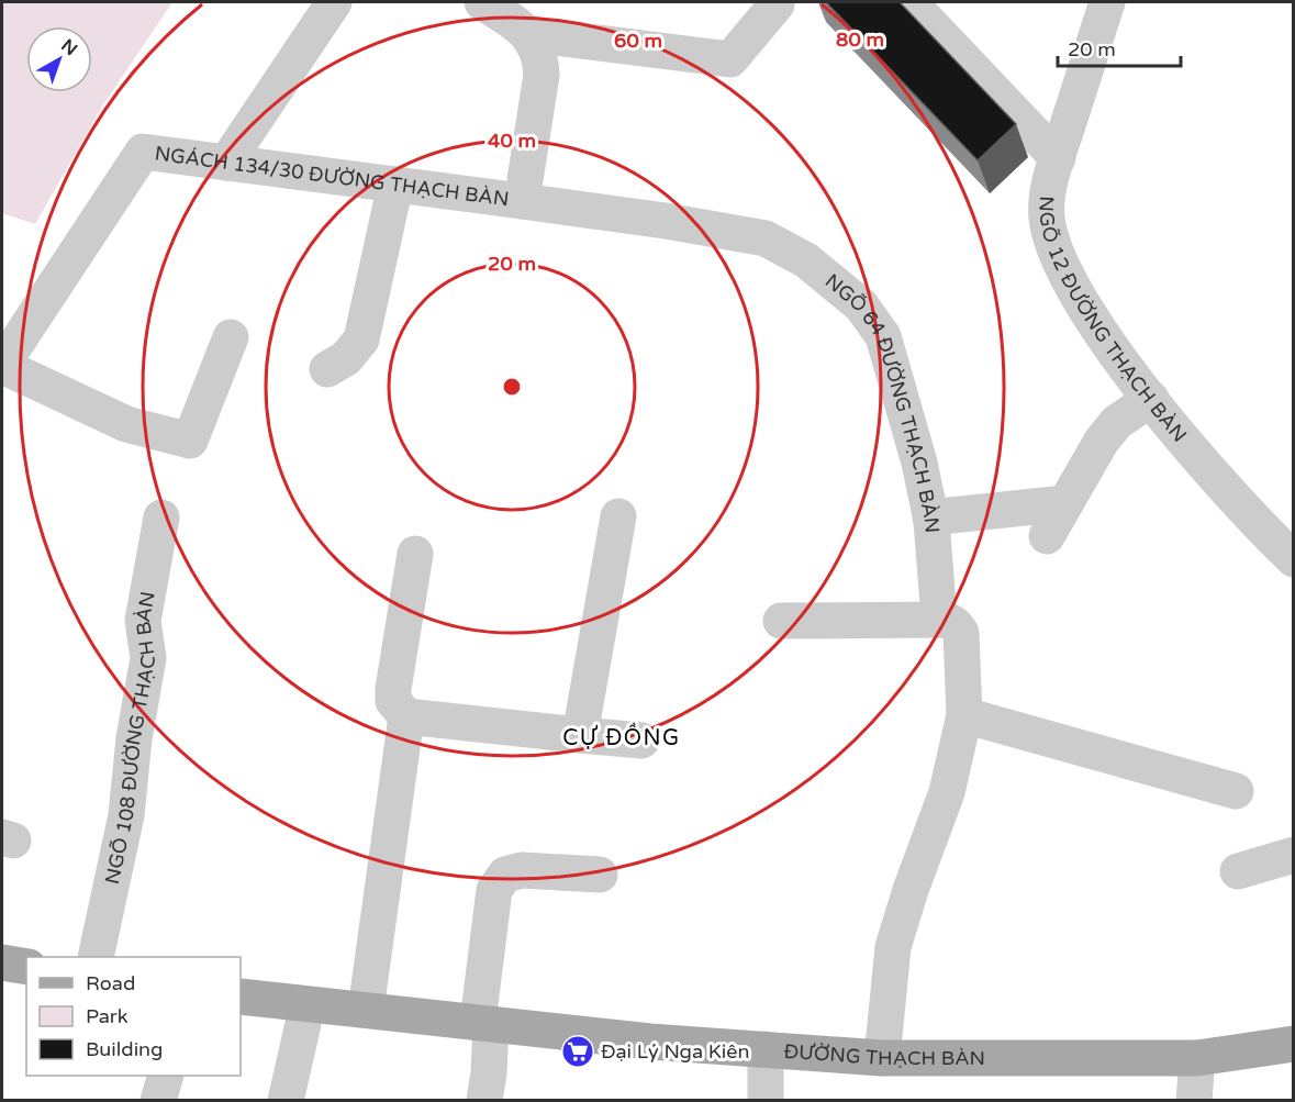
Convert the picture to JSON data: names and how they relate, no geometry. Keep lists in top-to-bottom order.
{
  "streets": {
    "main road": ["ĐƯỜNG THẠCH BÀN"],
    "street": [
      "NGÁCH 134/30 ĐƯỜNG THẠCH BÀN",
      "NGÕ 12 ĐƯỜNG THẠCH BÀN",
      "NGÕ 64 ĐƯỜNG THẠCH BÀN",
      "NGÕ 108 ĐƯỜNG THẠCH BÀN"
    ]
  },
  "crossings": [
    ["NGÁCH 134/30 ĐƯỜNG THẠCH BÀN", "NGÕ 64 ĐƯỜNG THẠCH BÀN"]
  ],
  "districts": ["CỰ ĐỒNG"],
  "places": {
    "supermarket": ["Đại Lý Nga Kiên"]
  },
  "legend": ["Road", "Park", "Building"],
  "scale_bar": "20 m",
  "north": "top right",
  "rings": [
    "80 m",
    "60 m",
    "40 m",
    "20 m"
  ]
}
